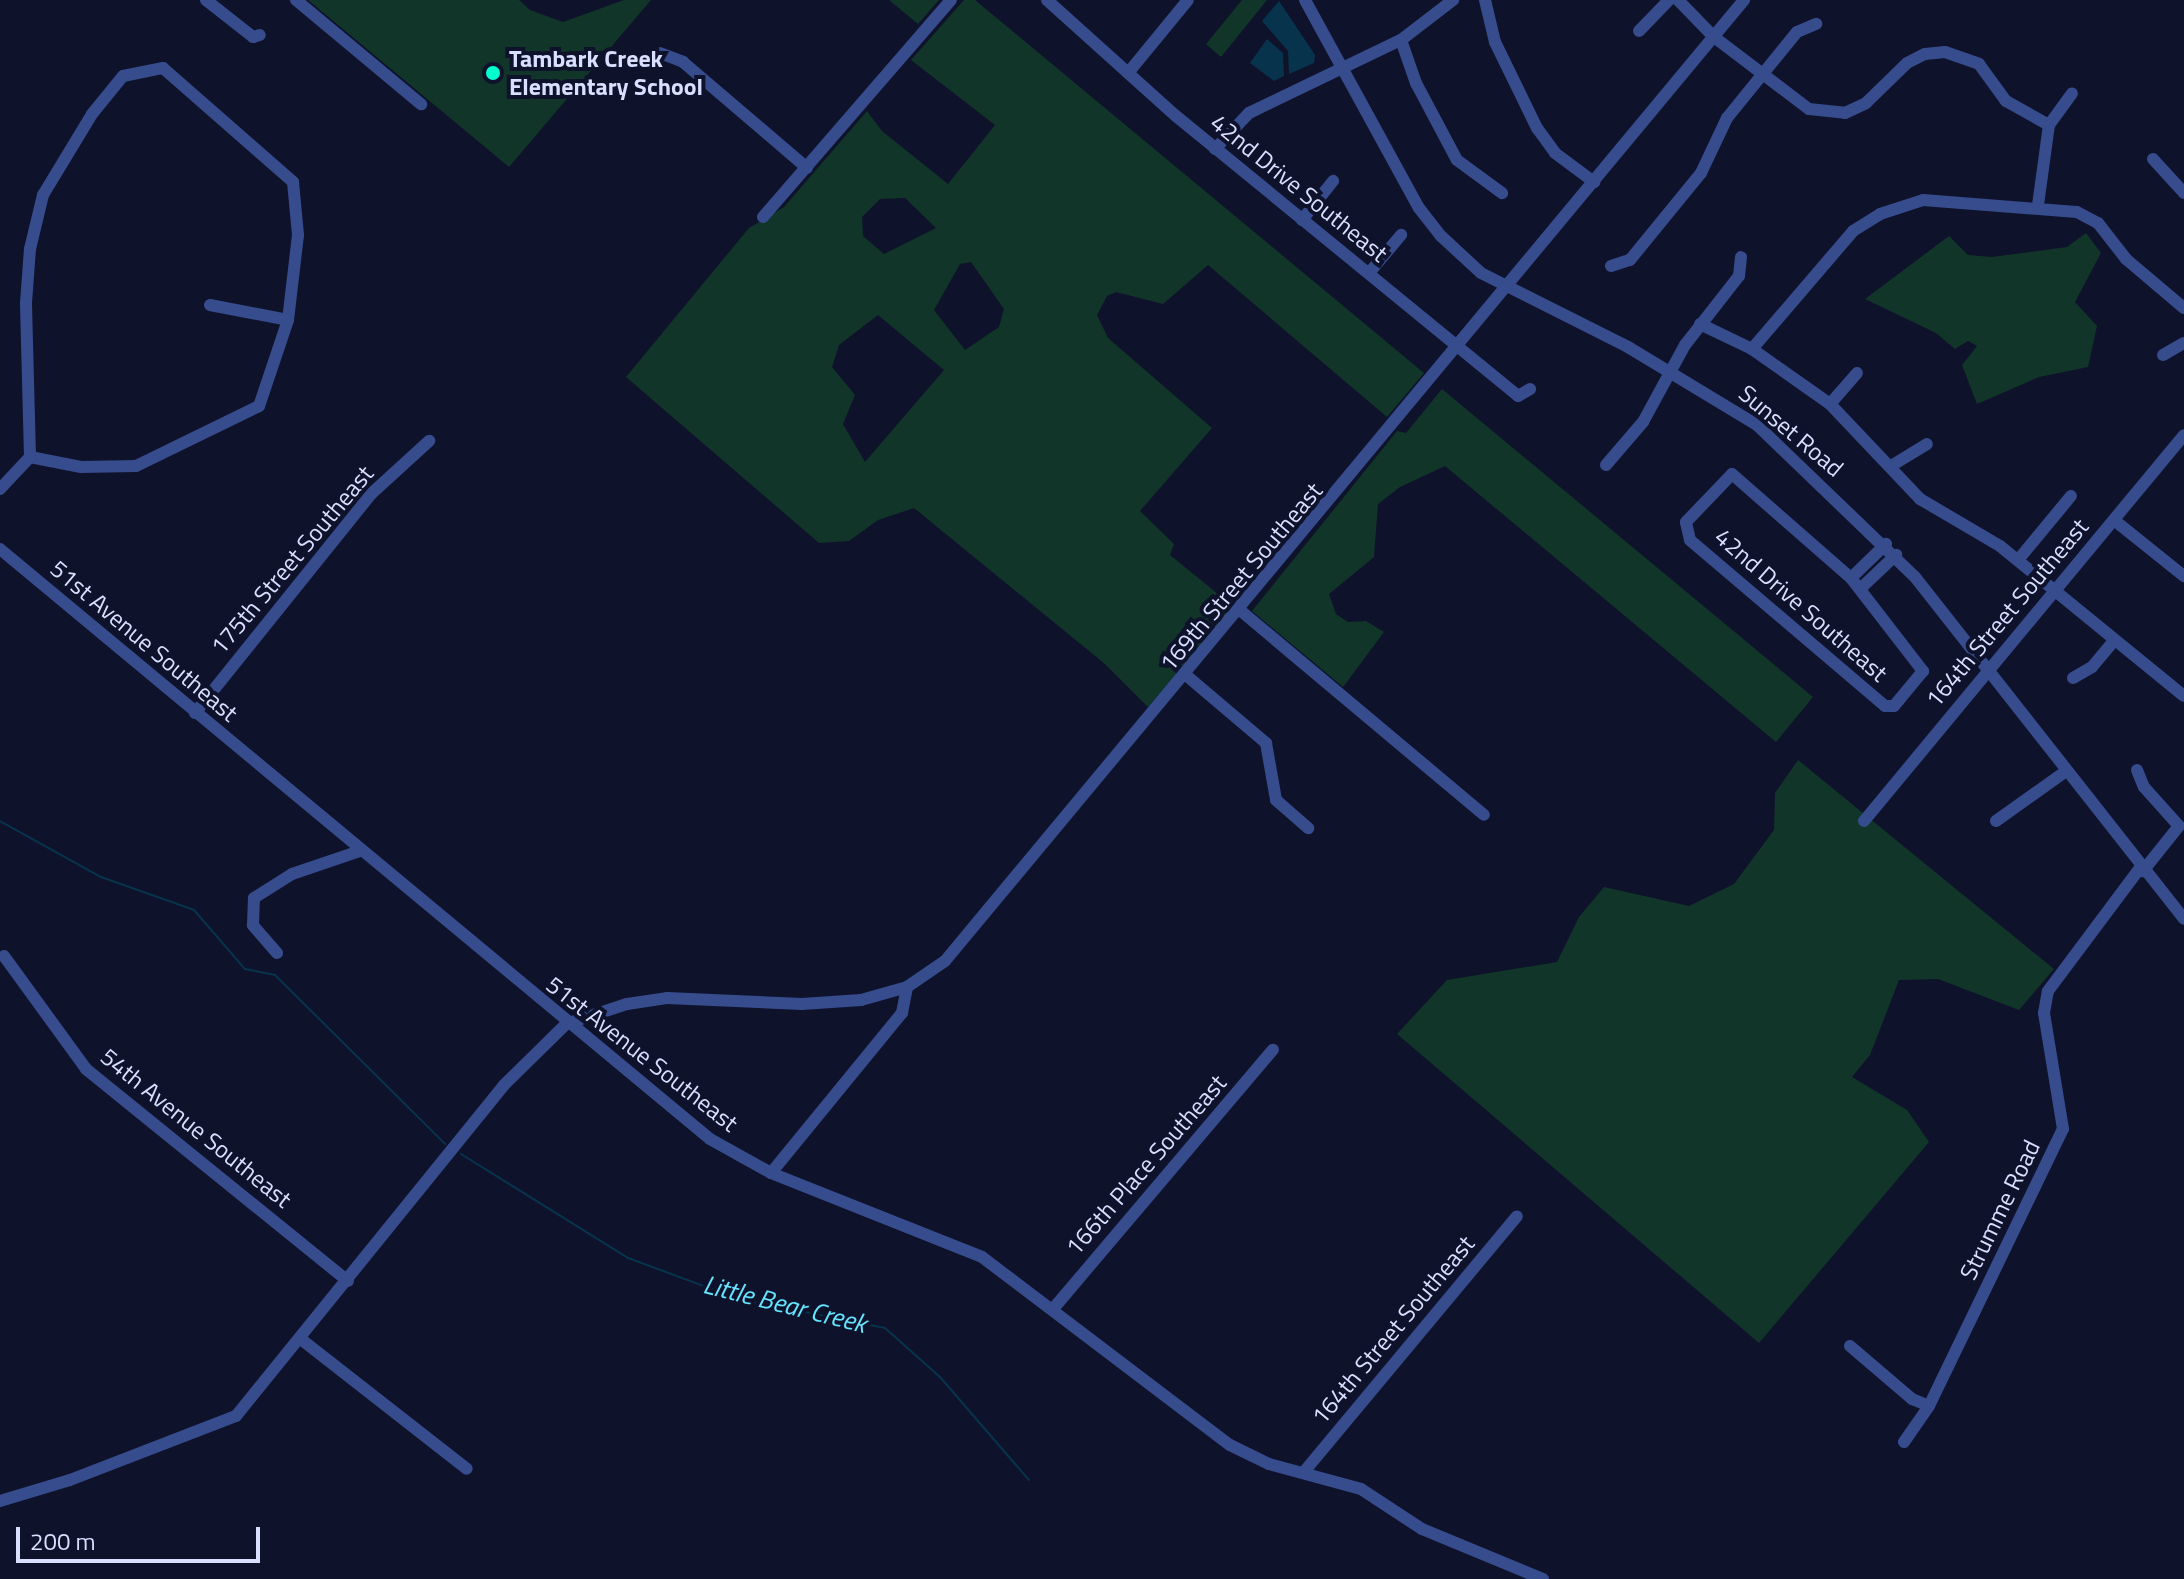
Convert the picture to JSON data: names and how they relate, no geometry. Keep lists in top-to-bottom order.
{
  "streets": {
    "street": [
      "42nd Drive Southeast",
      "Sunset Road",
      "175th Street Southeast",
      "169th Street Southeast",
      "164th Street Southeast",
      "51st Avenue Southeast",
      "54th Avenue Southeast",
      "166th Place Southeast",
      "Strumme Road"
    ]
  },
  "crossings": [
    ["42nd Drive Southeast", "169th Street Southeast"],
    ["Sunset Road", "169th Street Southeast"],
    ["Sunset Road", "164th Street Southeast"],
    ["Sunset Road", "Strumme Road"],
    ["175th Street Southeast", "51st Avenue Southeast"],
    ["164th Street Southeast", "51st Avenue Southeast"],
    ["51st Avenue Southeast", "166th Place Southeast"]
  ],
  "water": ["Little Bear Creek"],
  "places": ["Tambark Creek Elementary School"],
  "scale_bar": "200 m"
}
